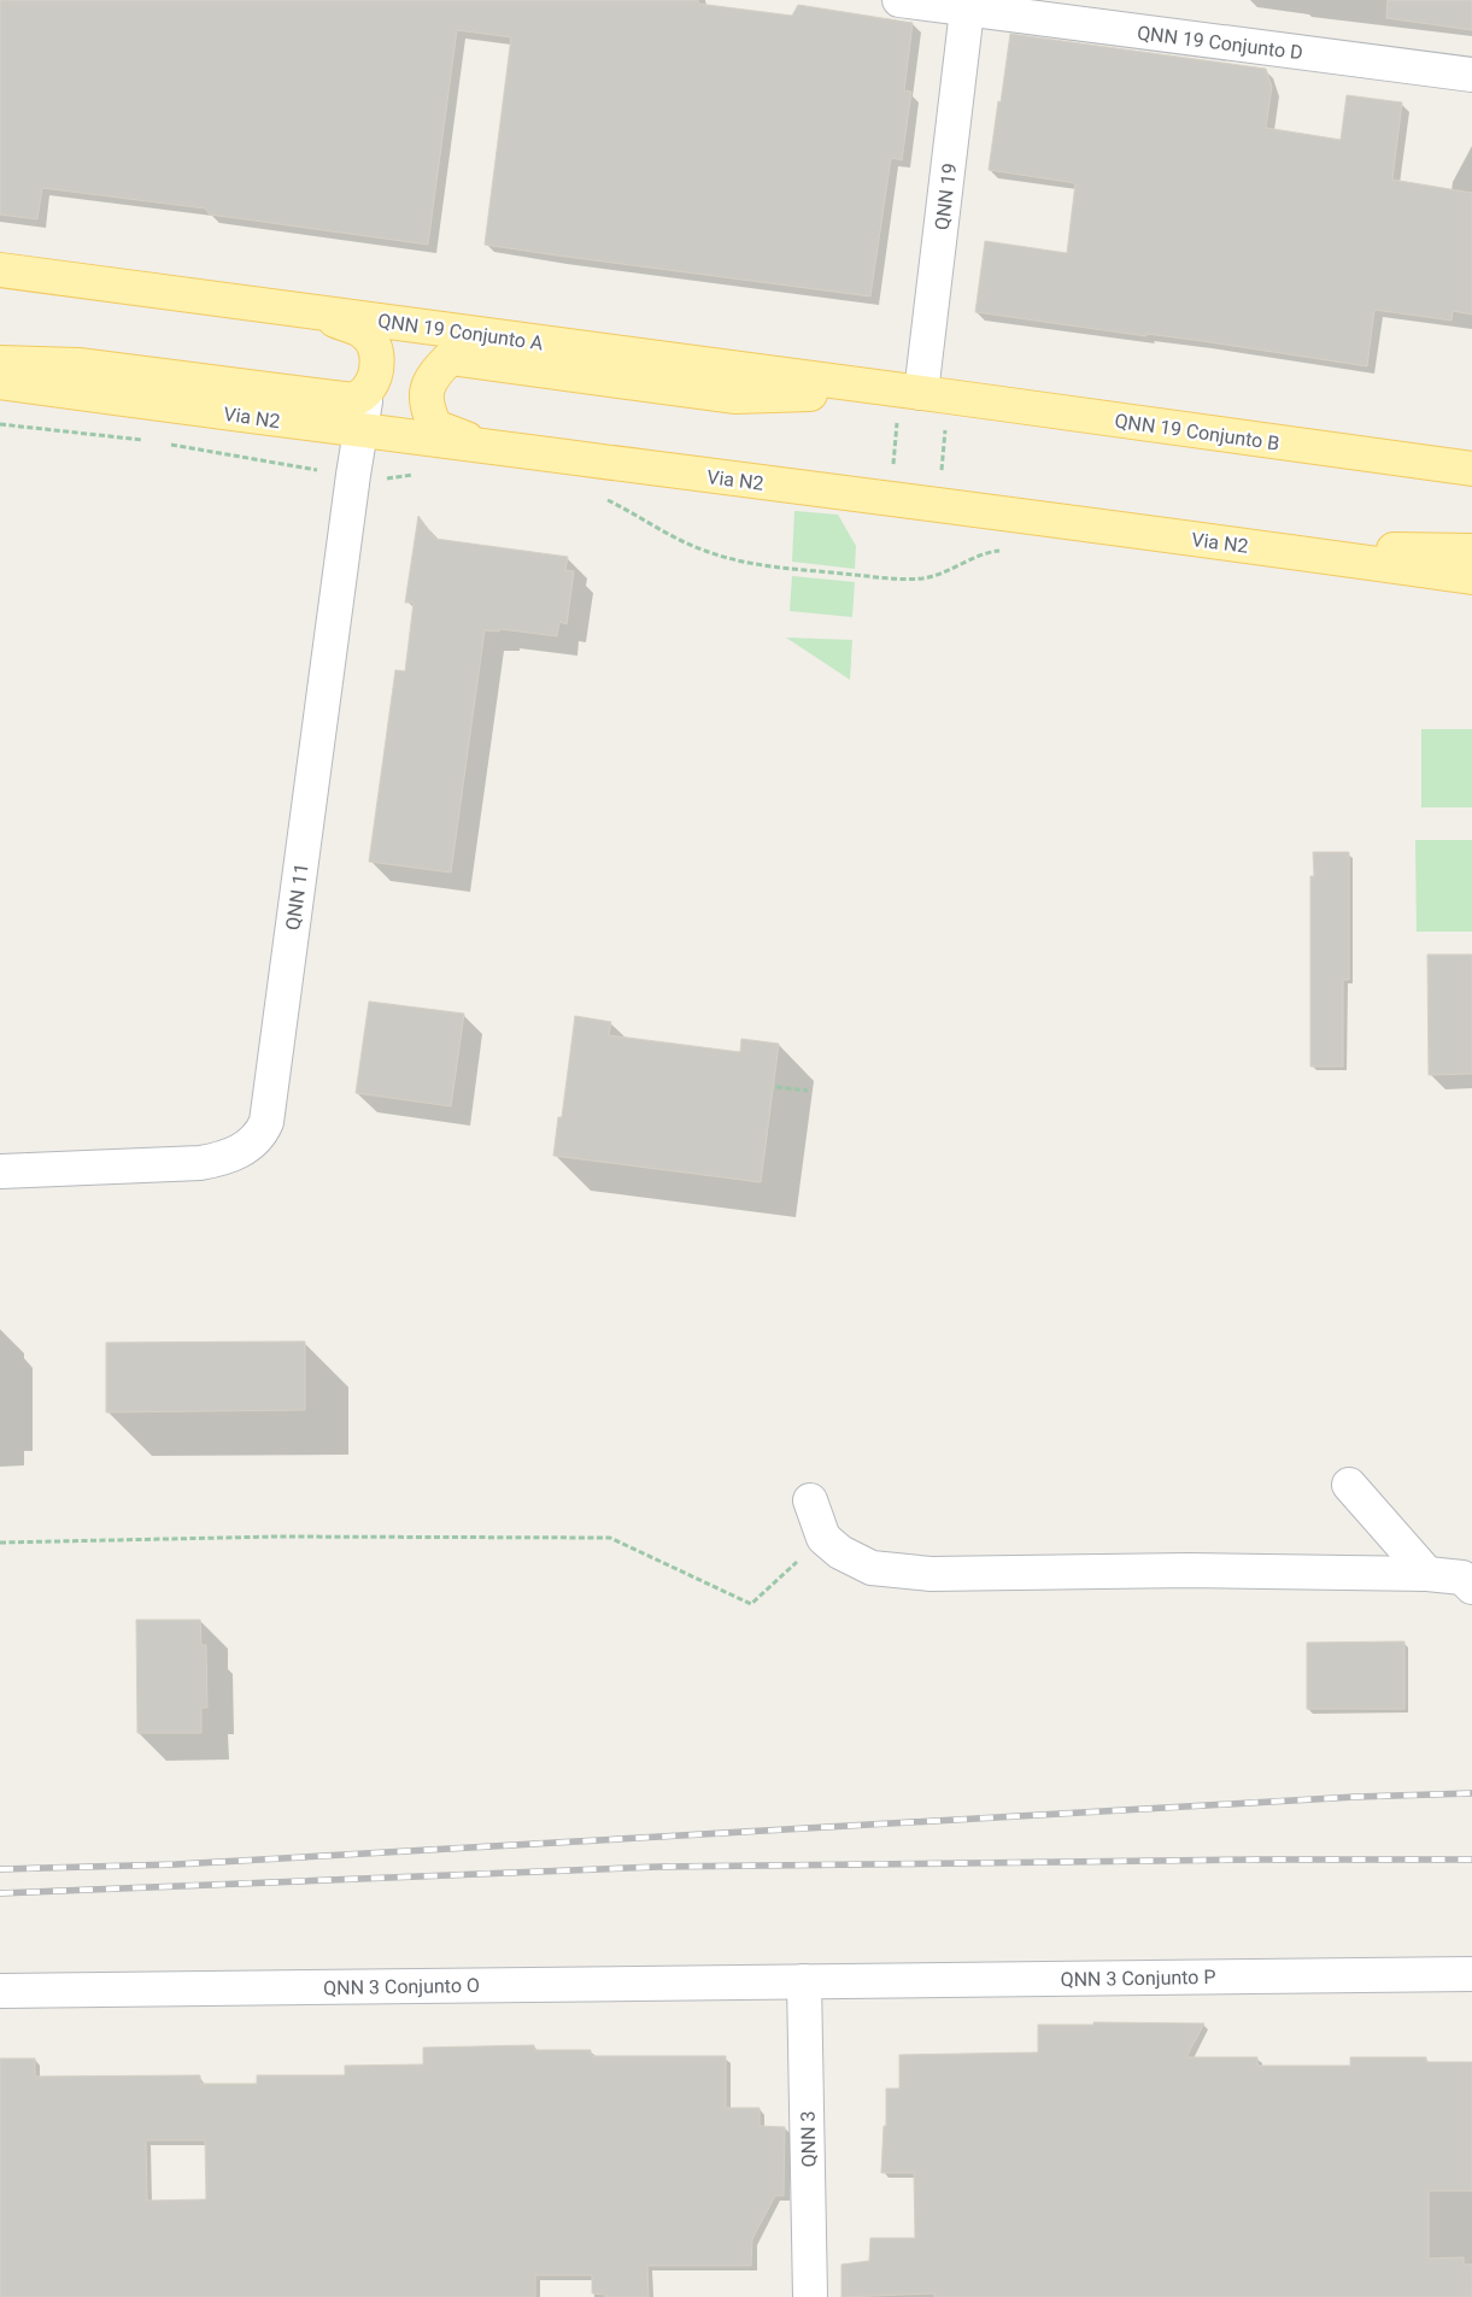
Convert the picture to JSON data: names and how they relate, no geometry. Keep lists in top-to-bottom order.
{
  "streets": {
    "main road": ["QNN 19 Conjunto A", "Via N2", "QNN 19 Conjunto B"],
    "street": [
      "QNN 19 Conjunto D",
      "QNN 19",
      "QNN 11",
      "QNN 3 Conjunto P",
      "QNN 3 Conjunto O",
      "QNN 3"
    ]
  },
  "crossings": [
    ["QNN 19 Conjunto D", "QNN 19"],
    ["QNN 19", "QNN 19 Conjunto A"],
    ["QNN 19", "QNN 19 Conjunto B"],
    ["QNN 19 Conjunto A", "QNN 19 Conjunto B"],
    ["Via N2", "QNN 11"],
    ["QNN 3 Conjunto P", "QNN 3 Conjunto O"],
    ["QNN 3 Conjunto P", "QNN 3"],
    ["QNN 3 Conjunto O", "QNN 3"]
  ]
}
